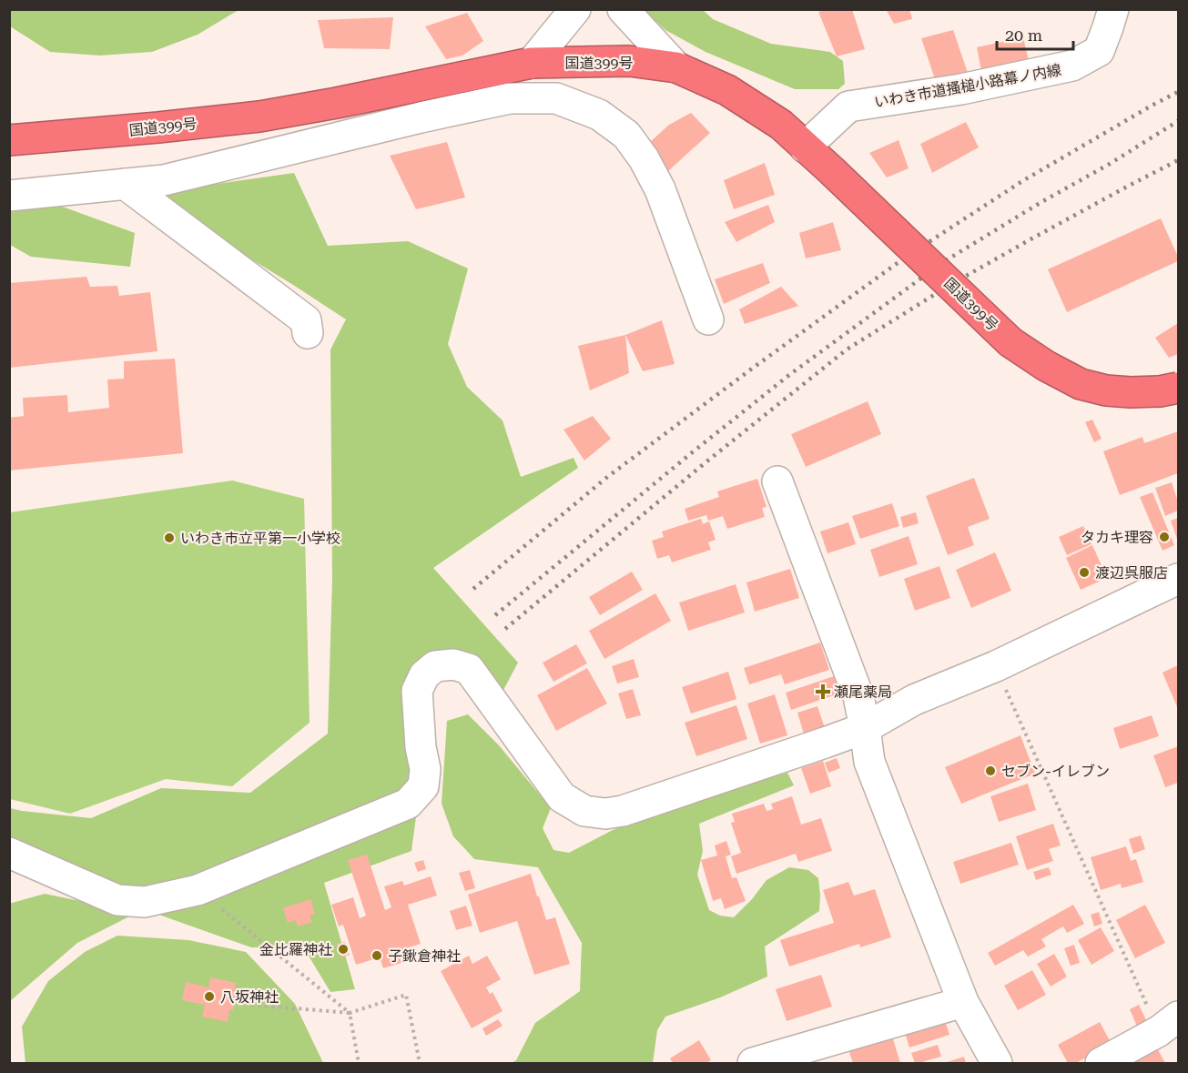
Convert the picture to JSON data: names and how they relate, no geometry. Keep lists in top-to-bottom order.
{
  "streets": {
    "highway": ["国道399号"],
    "street": ["いわき市道搔槌小路幕ノ内線"]
  },
  "crossings": [
    ["国道399号", "いわき市道搔槌小路幕ノ内線"]
  ],
  "places": {
    "other": [
      "タカキ理容",
      "いわき市立平第一小学校",
      "渡辺呉服店",
      "セブン-イレブン",
      "金比羅神社",
      "子鍬倉神社",
      "八坂神社"
    ],
    "health": ["瀬尾薬局"]
  },
  "scale_bar": "20 m"
}
